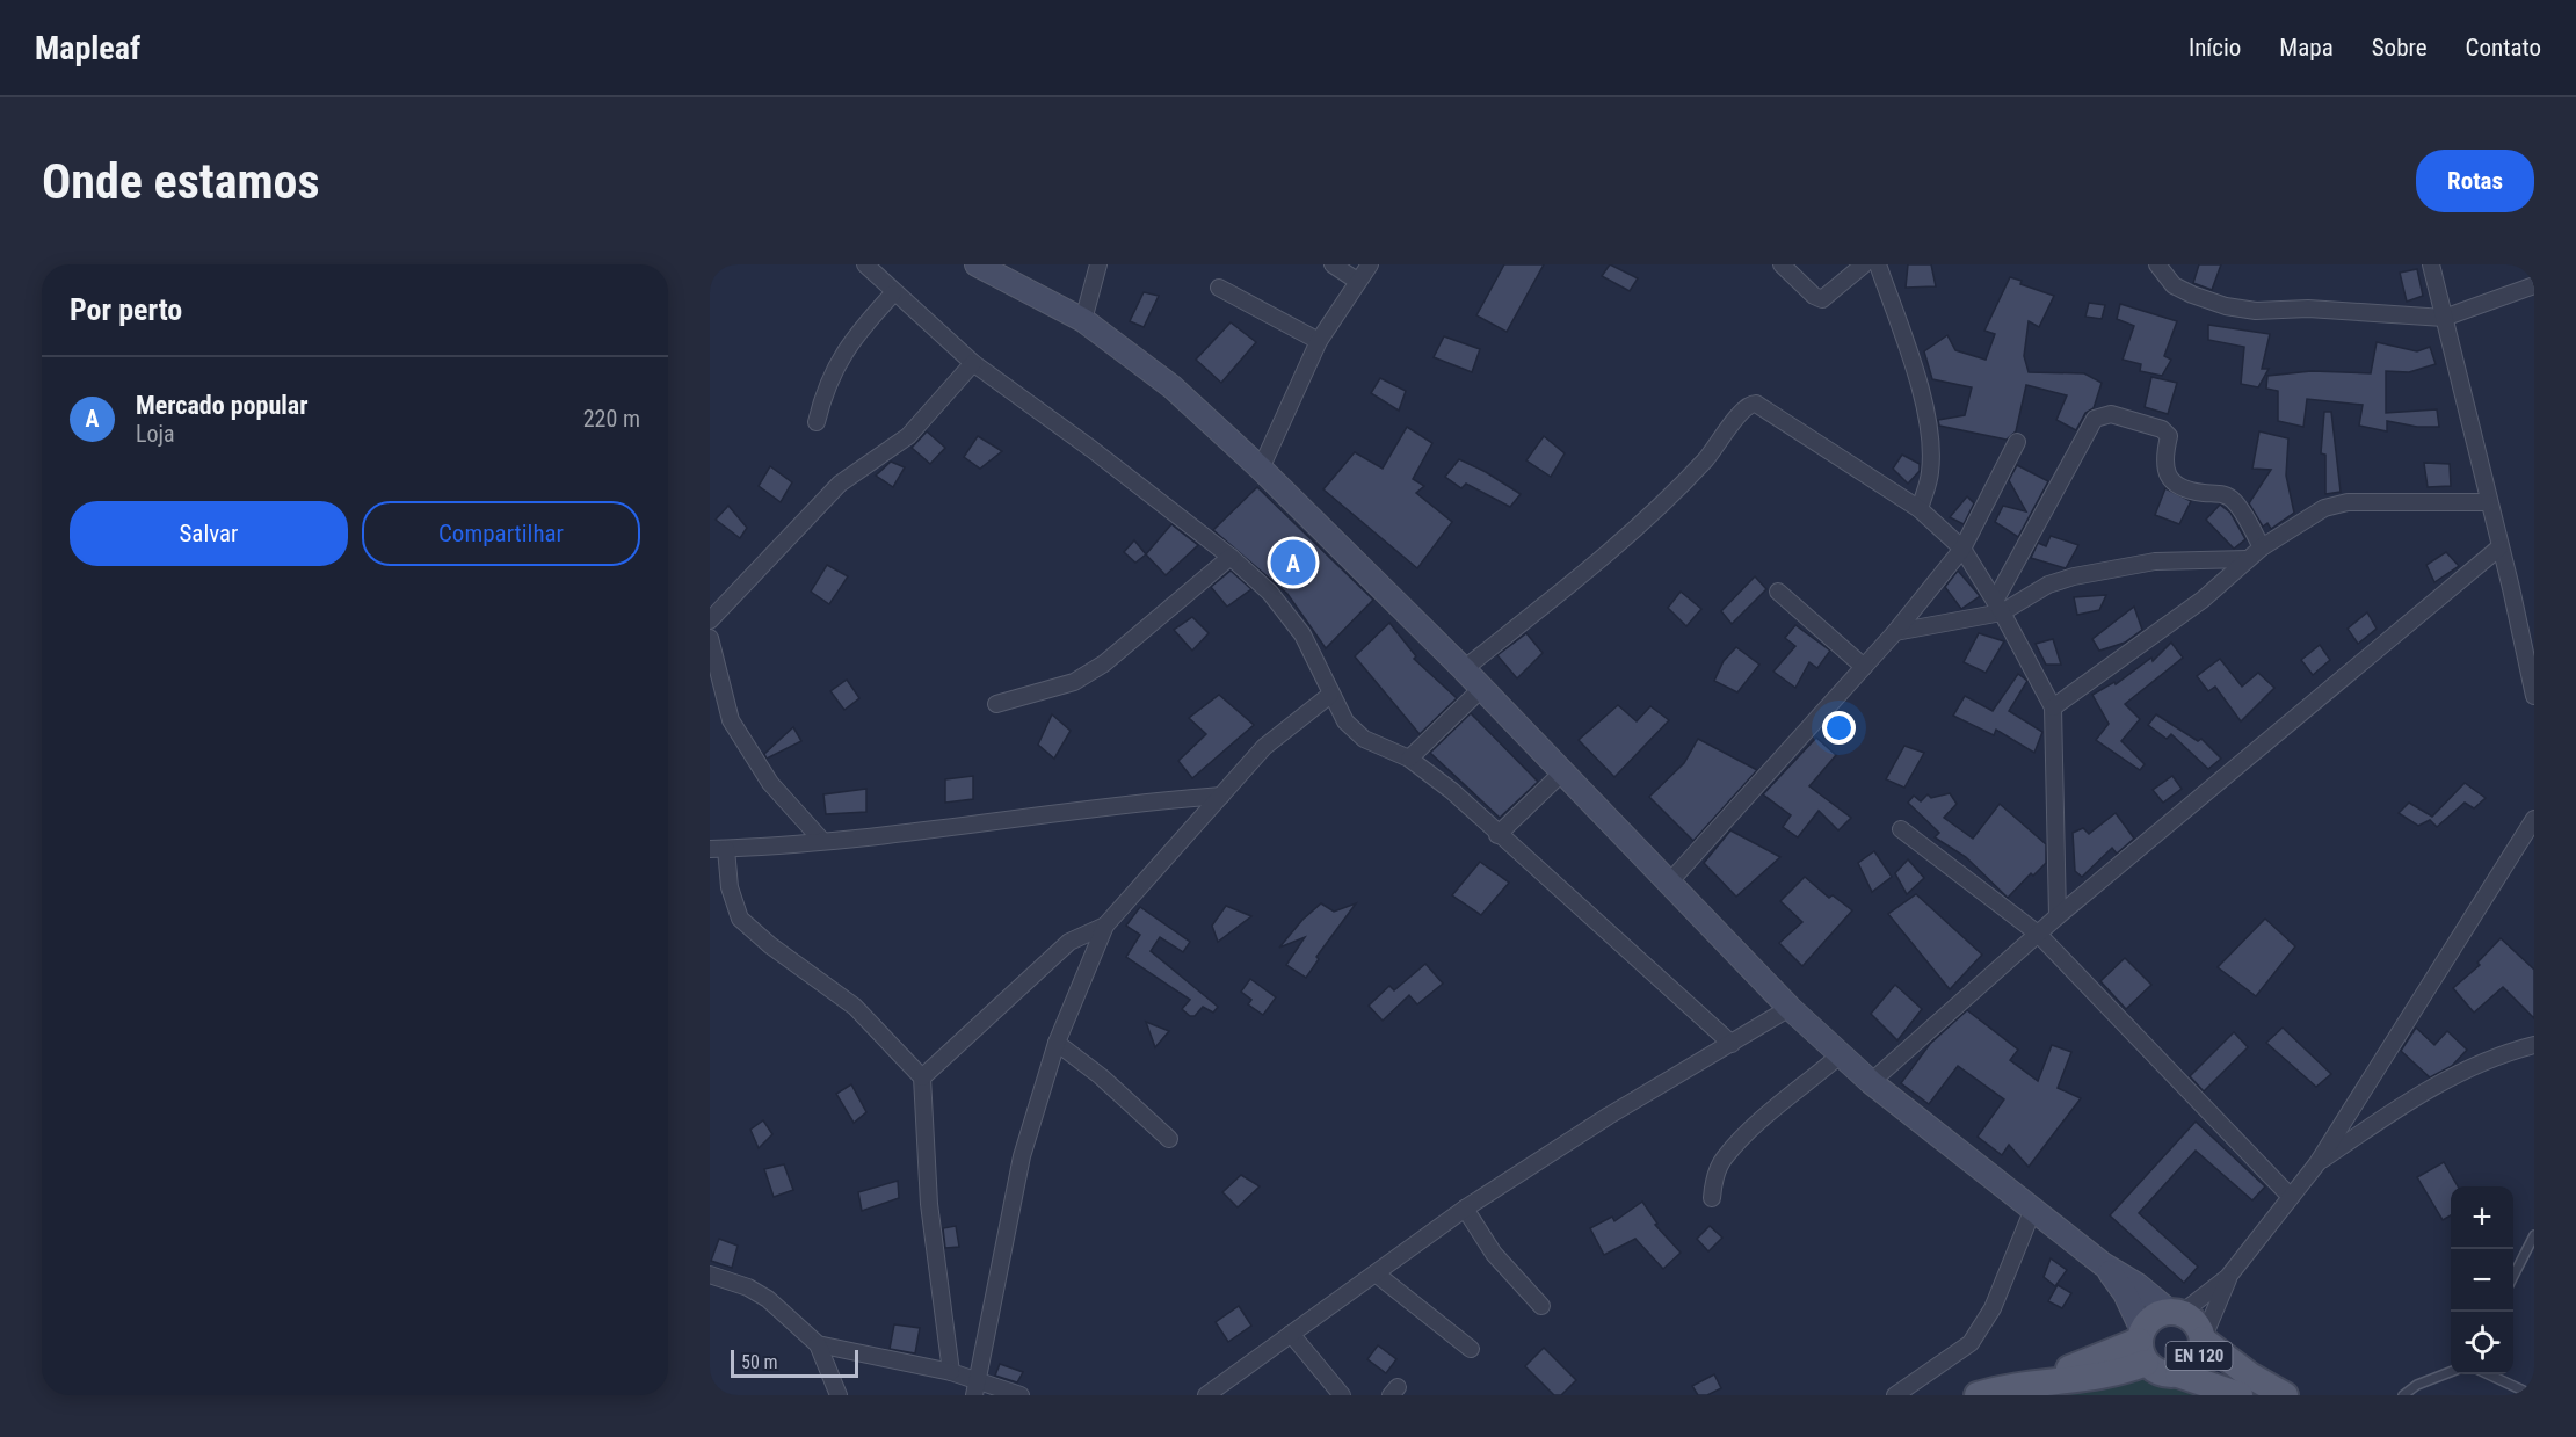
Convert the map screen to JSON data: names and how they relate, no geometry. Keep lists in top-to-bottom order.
{
  "streets": {
    "main road": ["EN 120"]
  },
  "scale_bar": "50 m",
  "page": {
    "header": "Mapleaf",
    "nav": [
      "Início",
      "Mapa",
      "Sobre",
      "Contato"
    ],
    "buttons": [
      "Rotas",
      ["Salvar", "Compartilhar"]
    ],
    "title": "Onde estamos",
    "heading": "Por perto",
    "list": [
      {
        "mark": "A",
        "name": "Mercado popular",
        "note": "Loja",
        "value": "220 m"
      }
    ],
    "pins": "A",
    "map_buttons": ["+", "−"],
    "scale": "50 m"
  }
}
